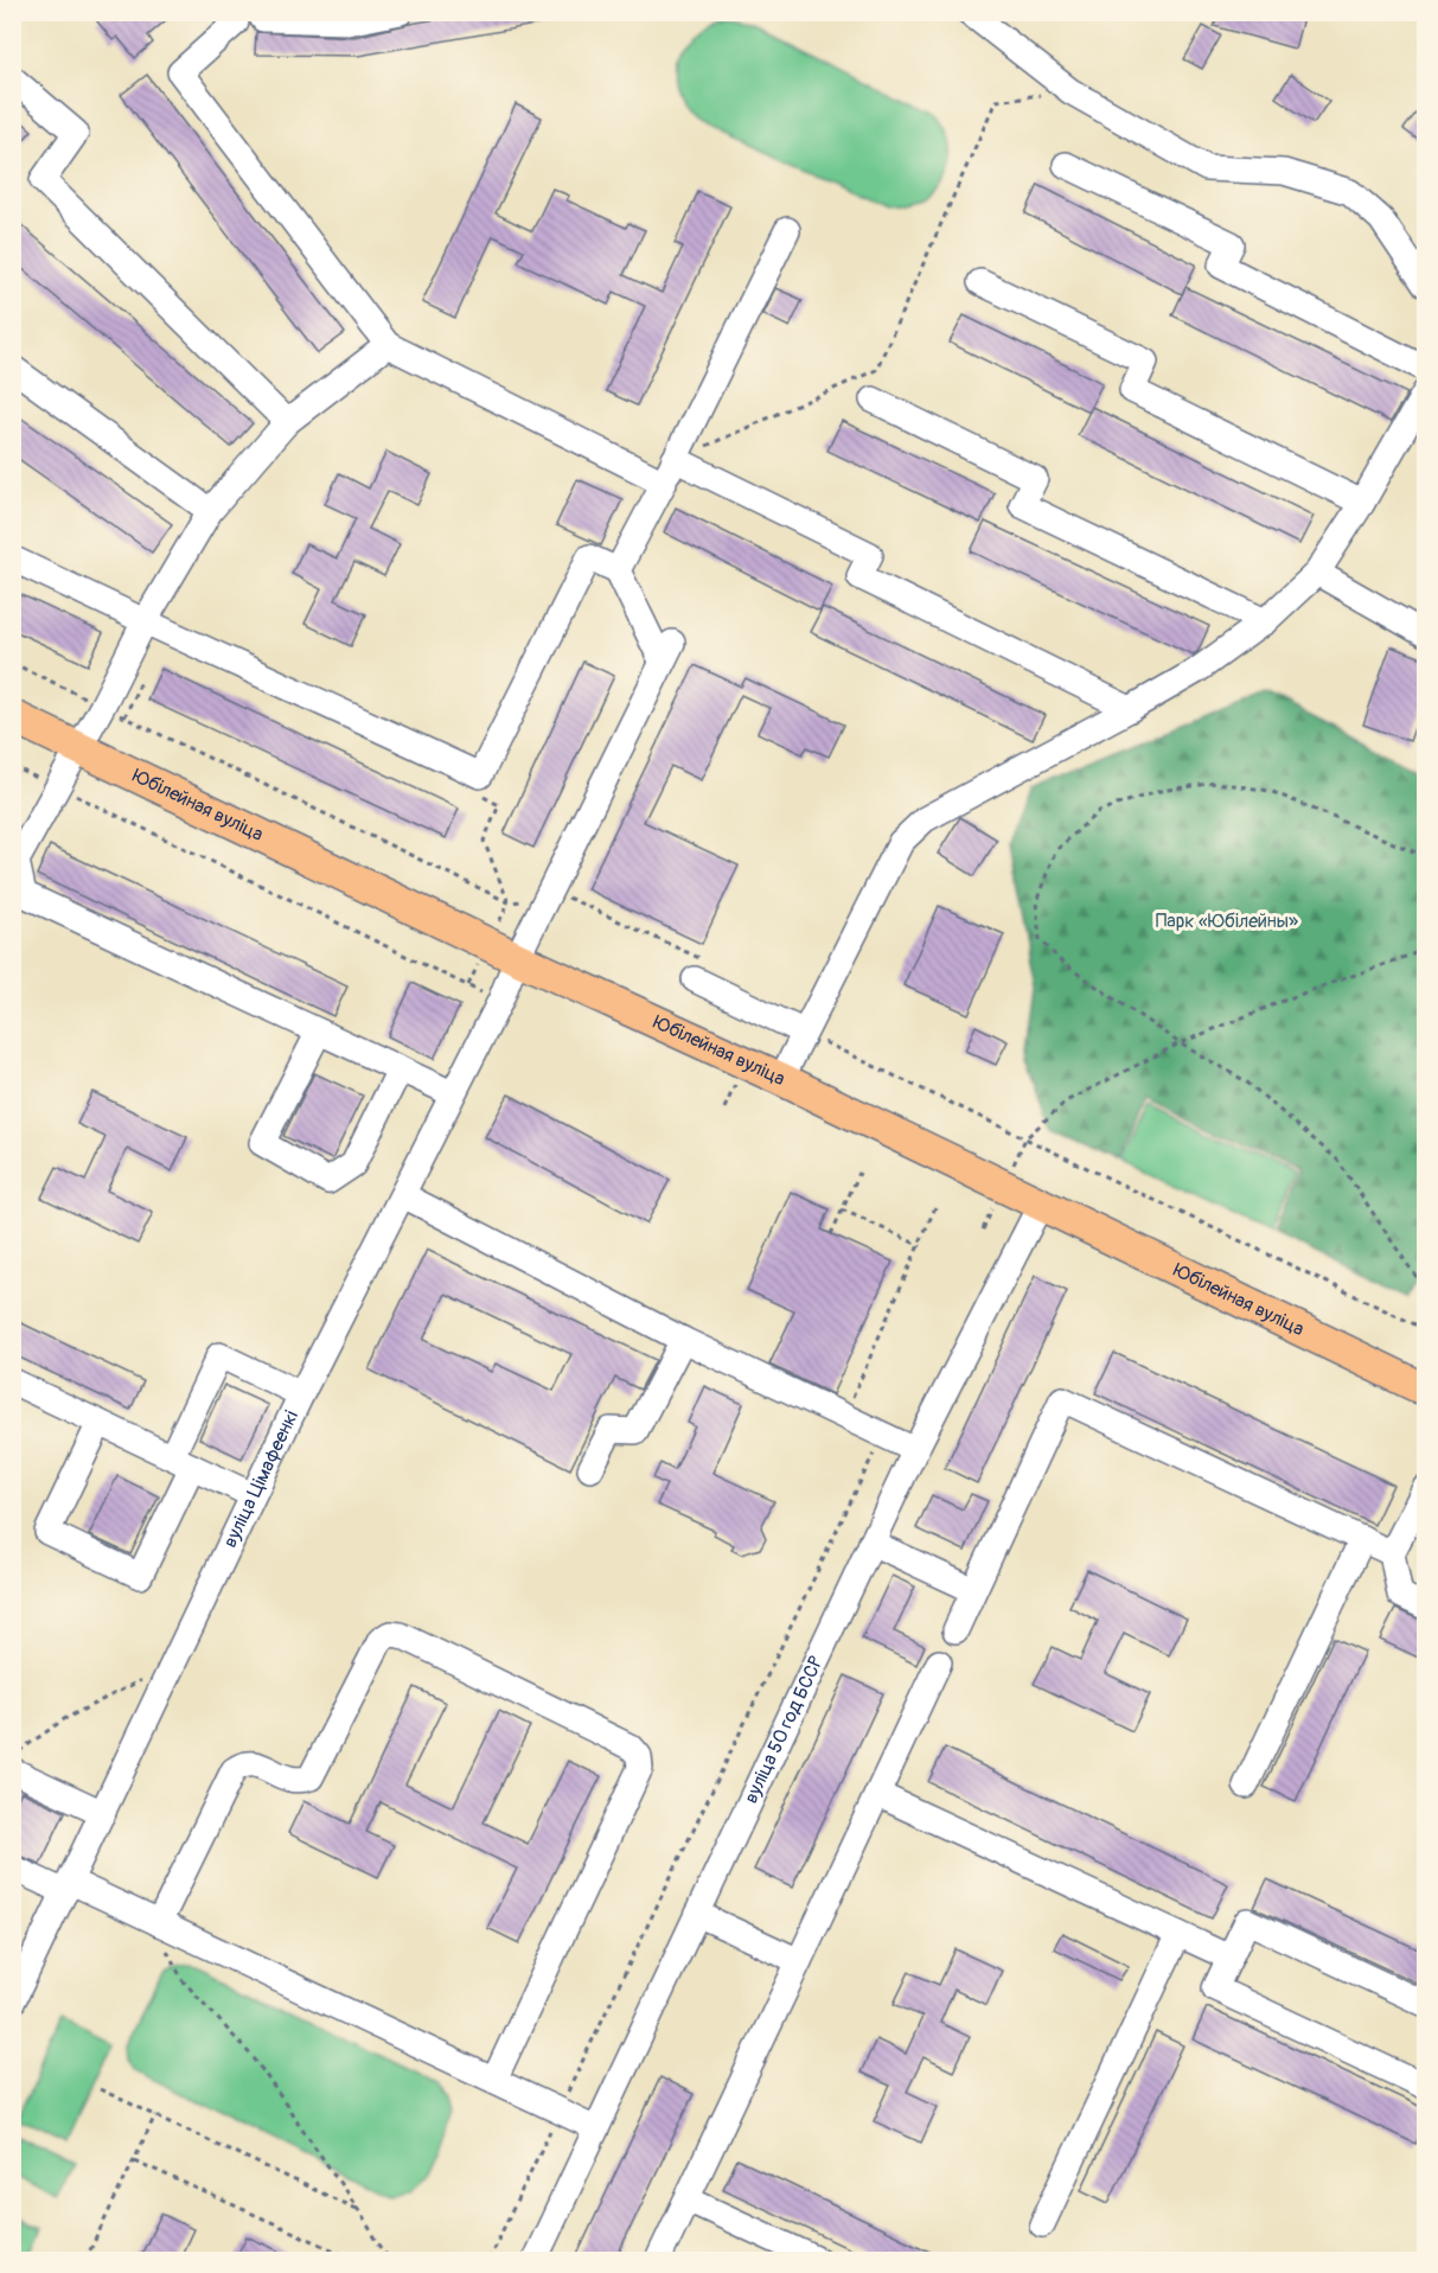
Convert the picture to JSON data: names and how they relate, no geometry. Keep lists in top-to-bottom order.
{
  "streets": {
    "main road": ["Юбілейная вуліца"],
    "street": ["вуліца Цімафеенкі", "вуліца 50 год БССР"]
  },
  "crossings": [
    ["Юбілейная вуліца", "вуліца Цімафеенкі"],
    ["Юбілейная вуліца", "вуліца 50 год БССР"]
  ],
  "parks": ["Парк «Юбілейны»"]
}
